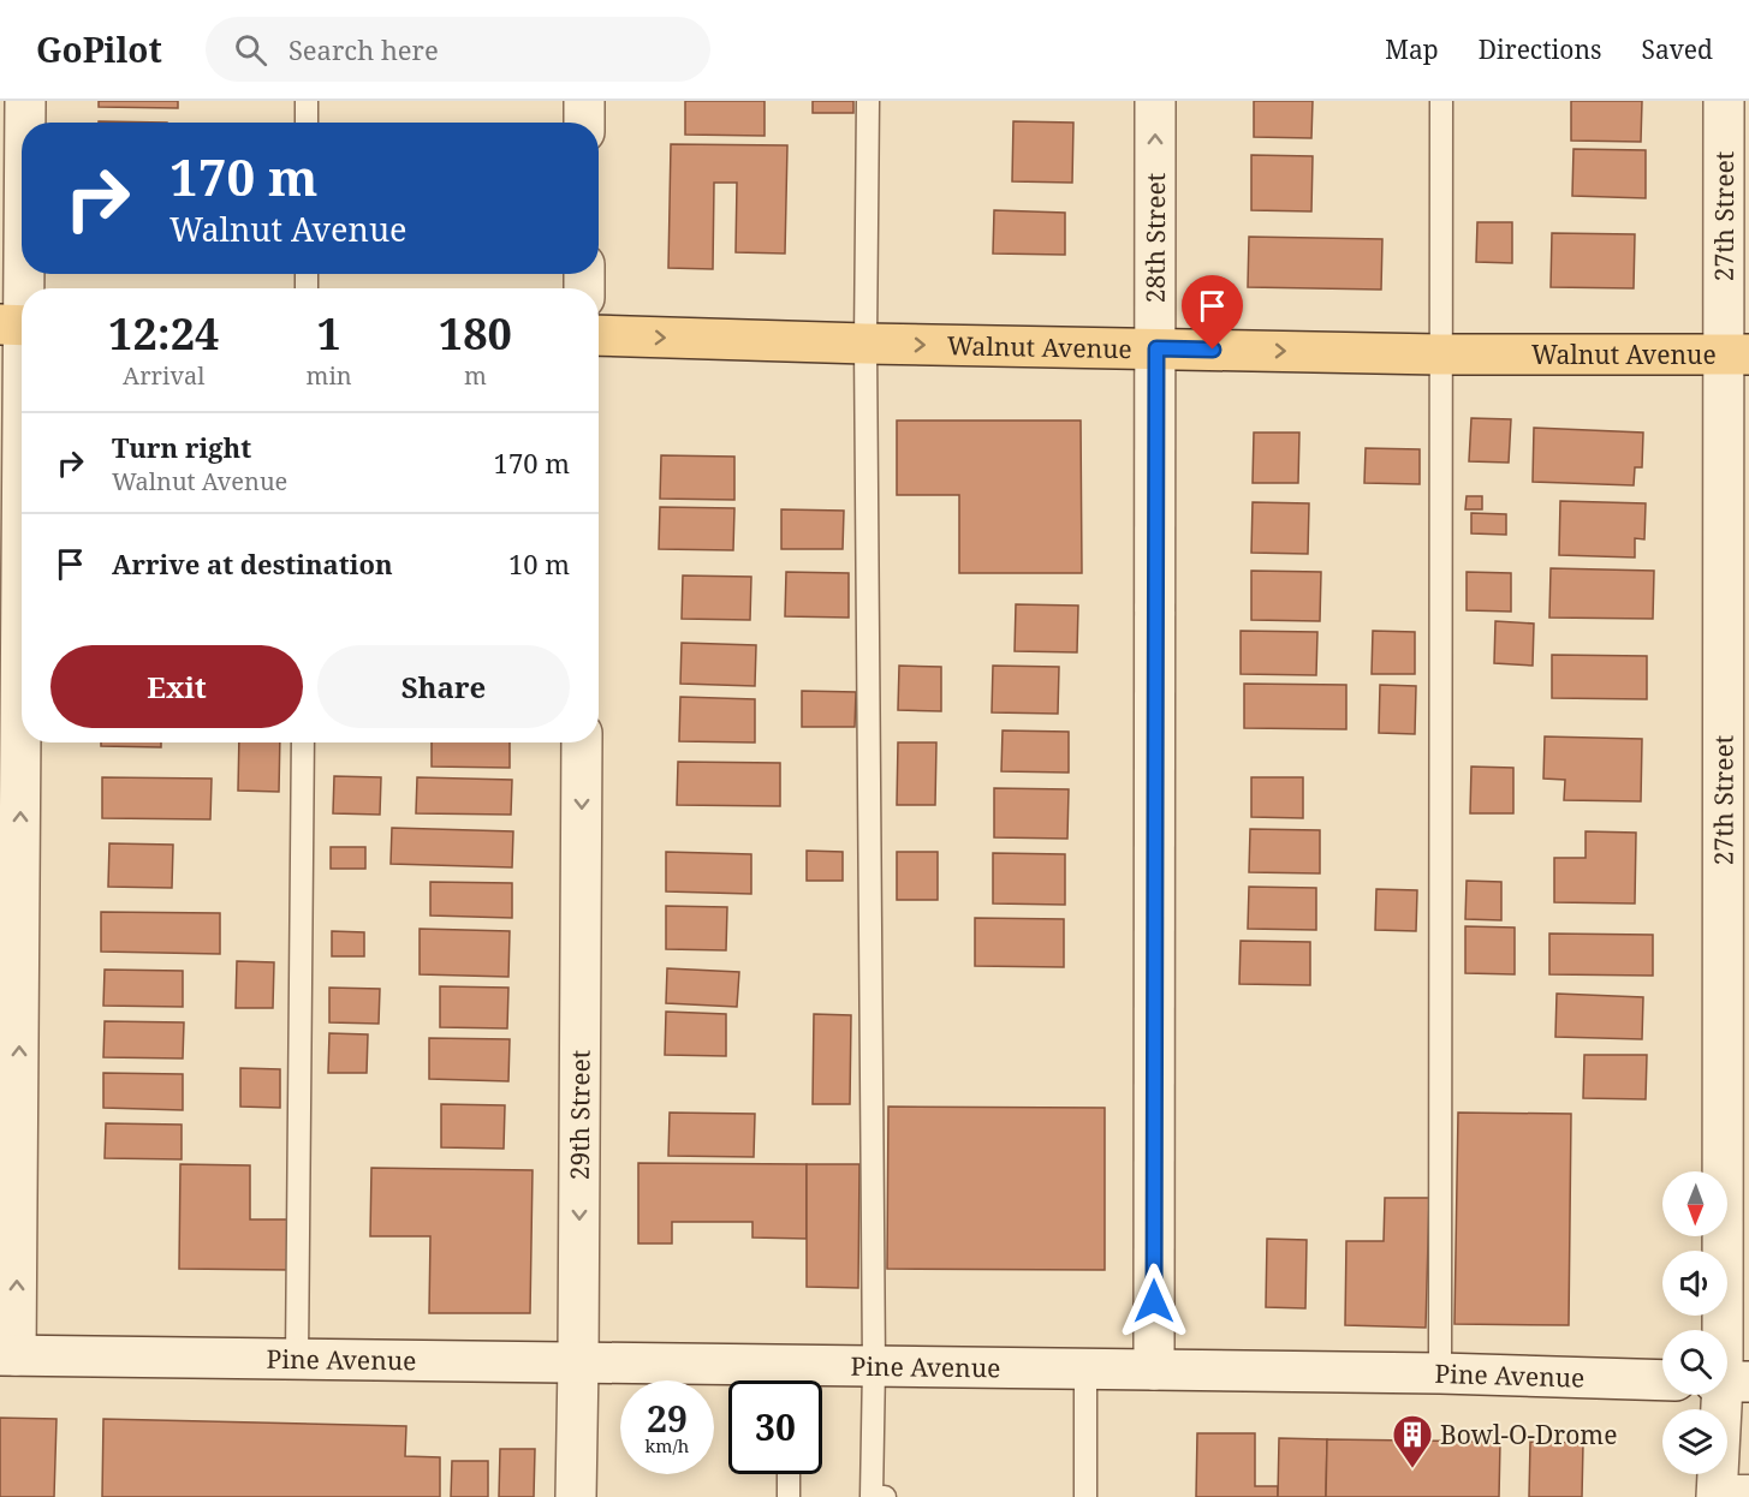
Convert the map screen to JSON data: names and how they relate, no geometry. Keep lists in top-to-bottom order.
{
  "streets": {
    "main road": ["Walnut Avenue"],
    "street": [
      "27th Street",
      "28th Street",
      "29th Street",
      "Pine Avenue"
    ]
  },
  "crossings": [
    ["27th Street", "Walnut Avenue"],
    ["28th Street", "Walnut Avenue"],
    ["28th Street", "Pine Avenue"],
    ["29th Street", "Pine Avenue"]
  ],
  "one_way": ["Walnut Avenue", "29th Street"],
  "places": {
    "building": ["Bowl-O-Drome"]
  },
  "north": "bottom",
  "page": {
    "header": "GoPilot",
    "search": "Search here",
    "nav": ["Map", "Directions", "Saved"],
    "turn": ["170 m", "Walnut Avenue"],
    "eta": [
      "12:24",
      "Arrival",
      "1",
      "min",
      "180",
      "m"
    ],
    "list": [
      {
        "name": "Turn right",
        "note": "Walnut Avenue",
        "value": "170 m"
      },
      {
        "name": "Arrive at destination",
        "value": "10 m"
      }
    ],
    "buttons": ["Exit", "Share"],
    "speed": "29 km/h",
    "limit": "30"
  }
}
